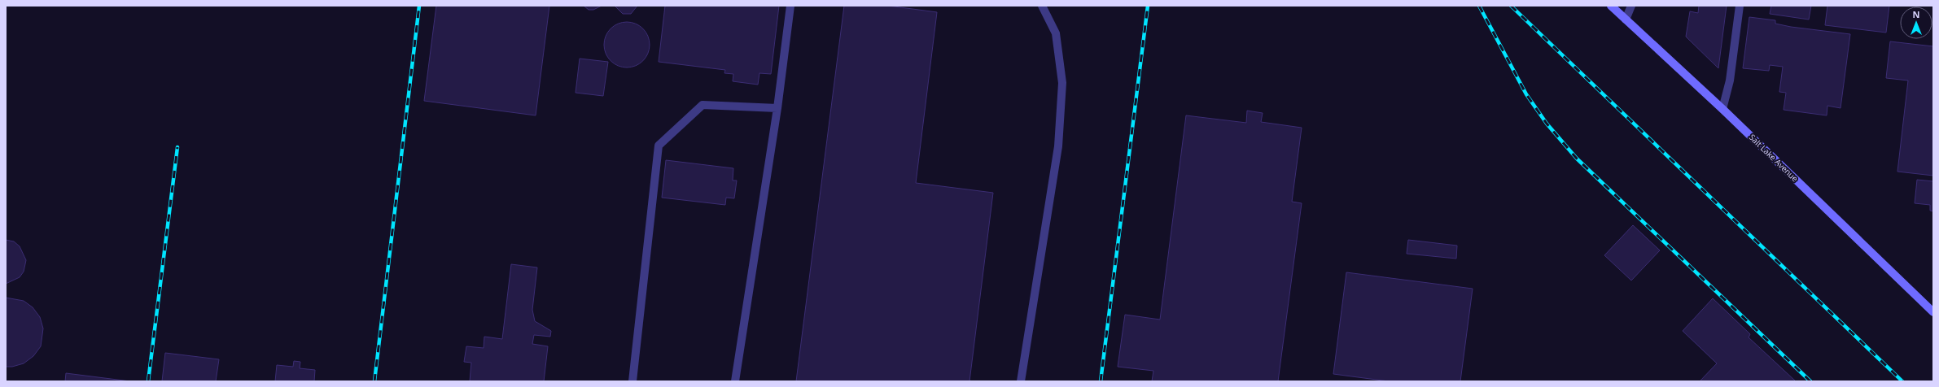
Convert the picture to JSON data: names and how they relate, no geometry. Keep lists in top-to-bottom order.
{
  "streets": {
    "street": ["Salt Lake Avenue"]
  },
  "north": "top"
}
